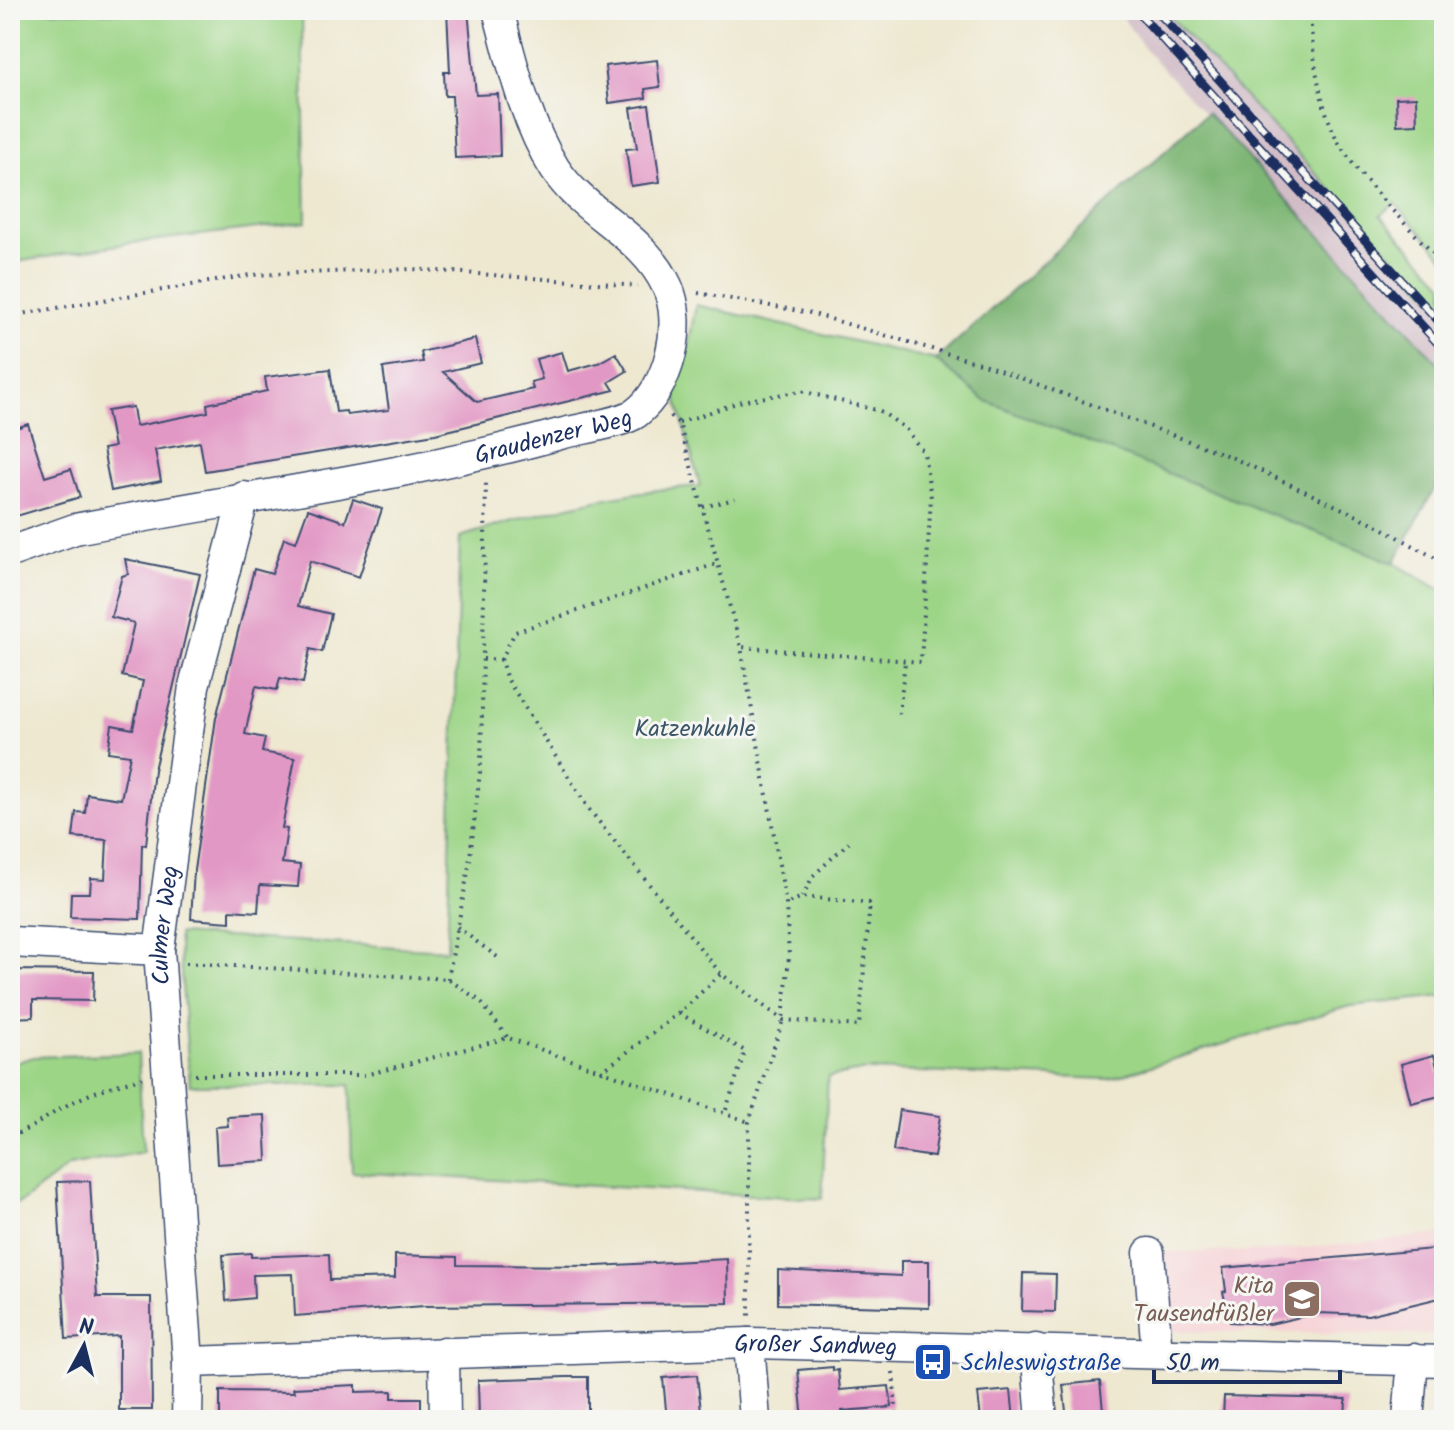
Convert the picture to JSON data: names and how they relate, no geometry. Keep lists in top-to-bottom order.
{
  "streets": {
    "street": ["Graudenzer Weg", "Culmer Weg", "Großer Sandweg"]
  },
  "crossings": [
    ["Graudenzer Weg", "Culmer Weg"],
    ["Culmer Weg", "Großer Sandweg"]
  ],
  "parks": ["Katzenkuhle"],
  "places": {
    "school or university": ["Kita Tausendfüßler"],
    "bus stop": ["Schleswigstraße"]
  },
  "scale_bar": "50 m",
  "north": "top"
}
